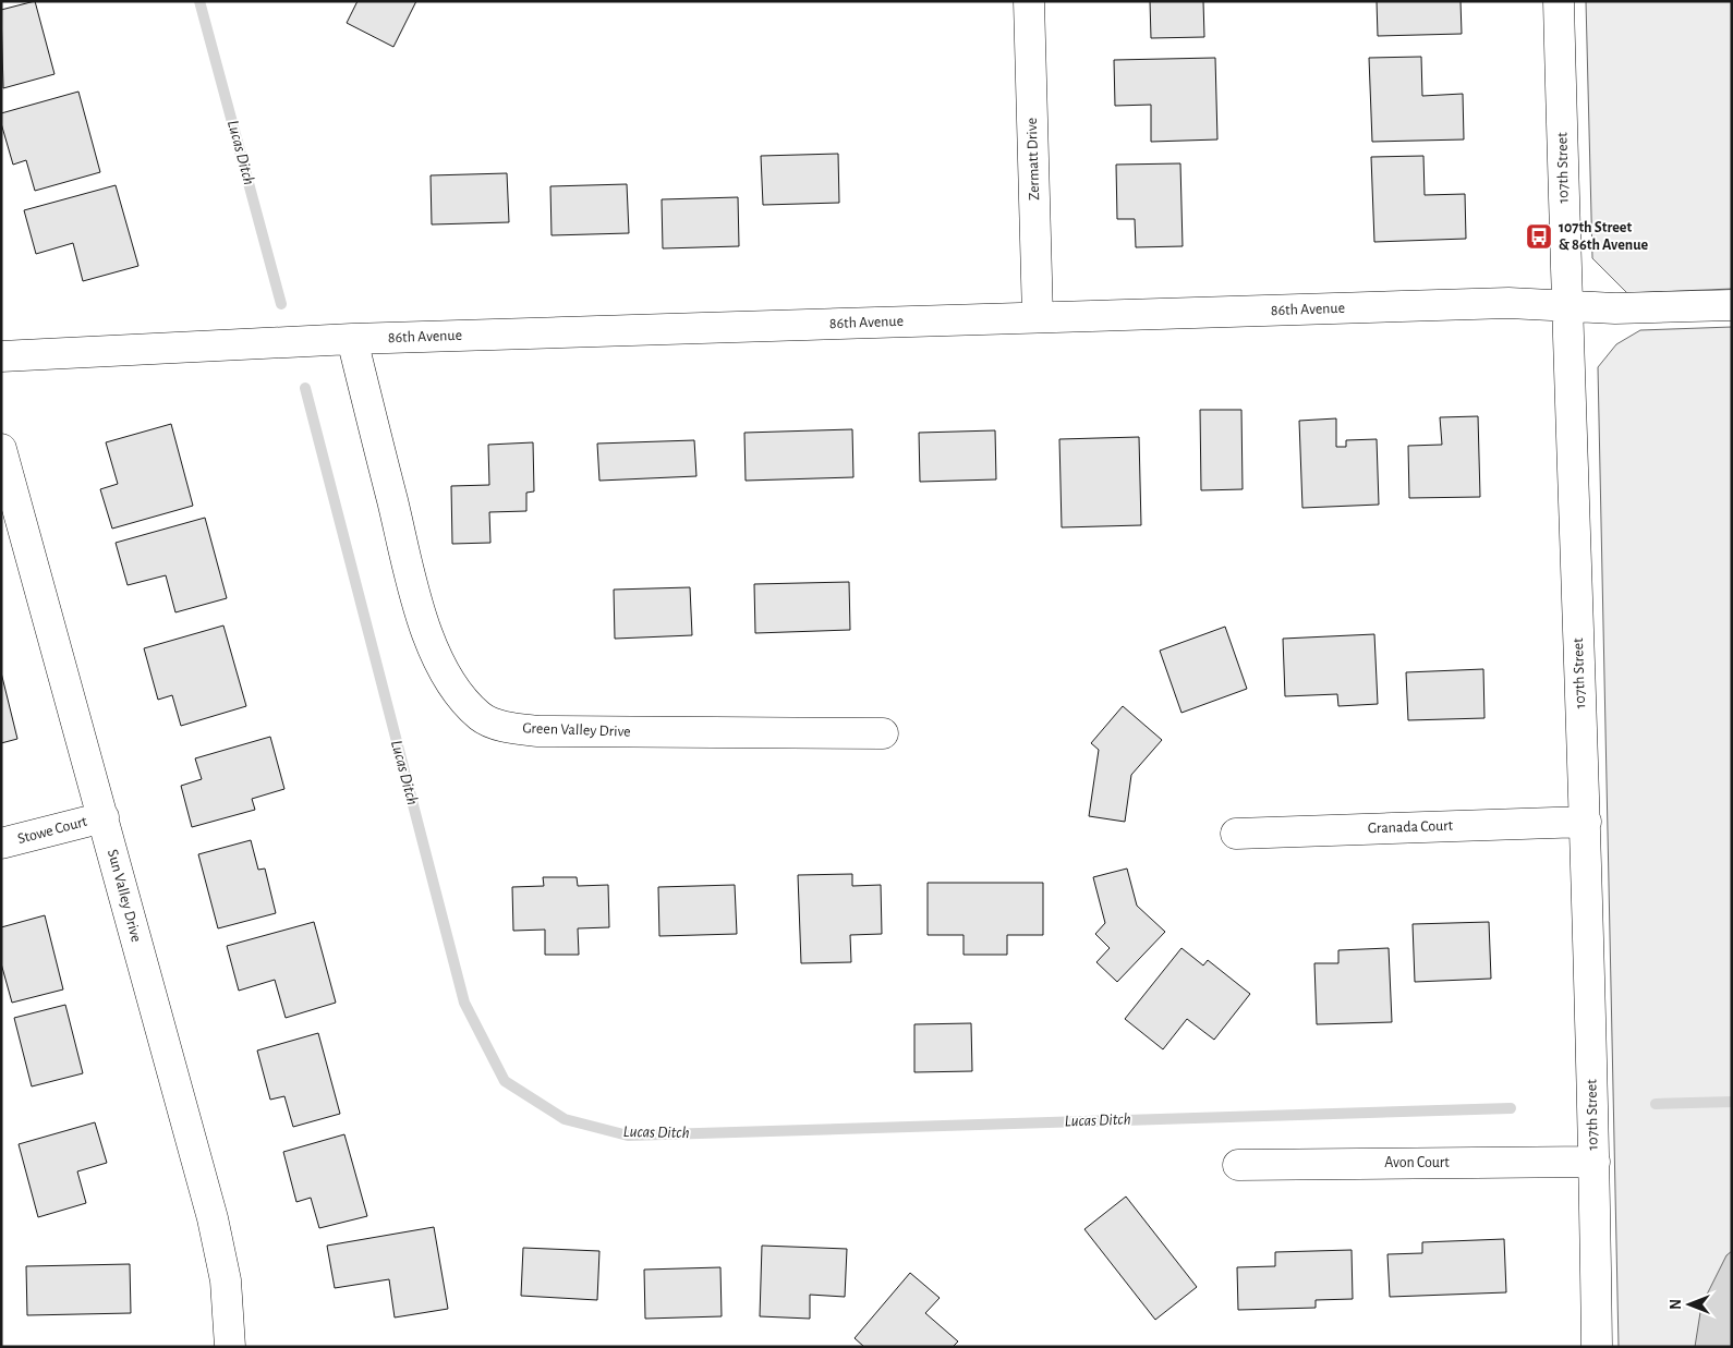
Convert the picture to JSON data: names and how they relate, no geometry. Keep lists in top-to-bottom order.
{
  "streets": {
    "street": [
      "Zermatt Drive",
      "107th Street",
      "86th Avenue",
      "Green Valley Drive",
      "Granada Court",
      "Stowe Court",
      "Sun Valley Drive",
      "Avon Court"
    ]
  },
  "crossings": [
    ["Zermatt Drive", "86th Avenue"],
    ["107th Street", "86th Avenue"],
    ["107th Street", "Granada Court"],
    ["107th Street", "Avon Court"],
    ["86th Avenue", "Green Valley Drive"],
    ["Stowe Court", "Sun Valley Drive"]
  ],
  "water": ["Lucas Ditch"],
  "places": {
    "bus stop": ["107th Street & 86th Avenue"]
  },
  "north": "left"
}
